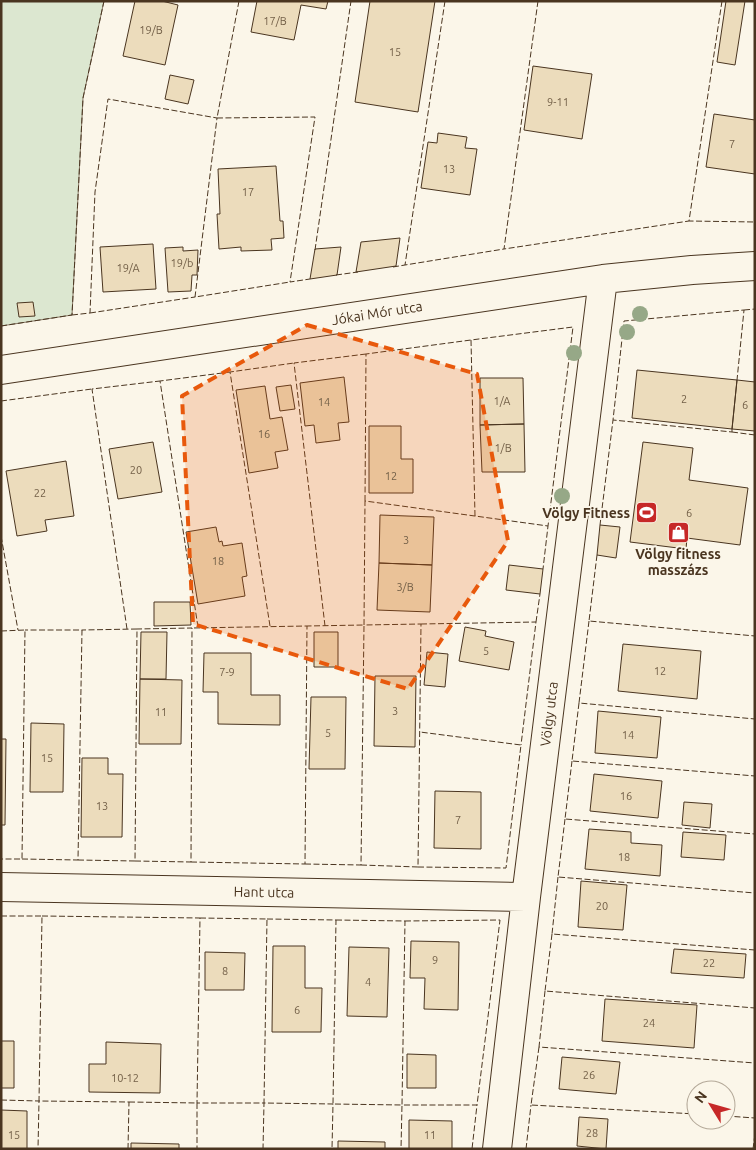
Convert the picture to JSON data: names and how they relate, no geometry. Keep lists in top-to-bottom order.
{
  "streets": {
    "street": ["Jókai Mór utca", "Völgy utca", "Hant utca"]
  },
  "crossings": [
    ["Jókai Mór utca", "Völgy utca"],
    ["Völgy utca", "Hant utca"]
  ],
  "places": {
    "sports": ["Völgy Fitness"],
    "shop": ["Völgy fitness masszázs"]
  },
  "house_numbers": [
    "17/B",
    "19/B",
    "15",
    "9-11",
    "7",
    "13",
    "17",
    "19/b",
    "19/A",
    "2",
    "1/A",
    "14",
    "6",
    "16",
    "1/B",
    "20",
    "12",
    "22",
    "6",
    "3",
    "18",
    "3/B",
    "5",
    "12",
    "7-9",
    "3",
    "11",
    "5",
    "14",
    "15",
    "16",
    "13",
    "7",
    "18",
    "20",
    "9",
    "22",
    "8",
    "4",
    "6",
    "24",
    "26",
    "10-12",
    "28",
    "15",
    "11"
  ],
  "north": "top left"
}
